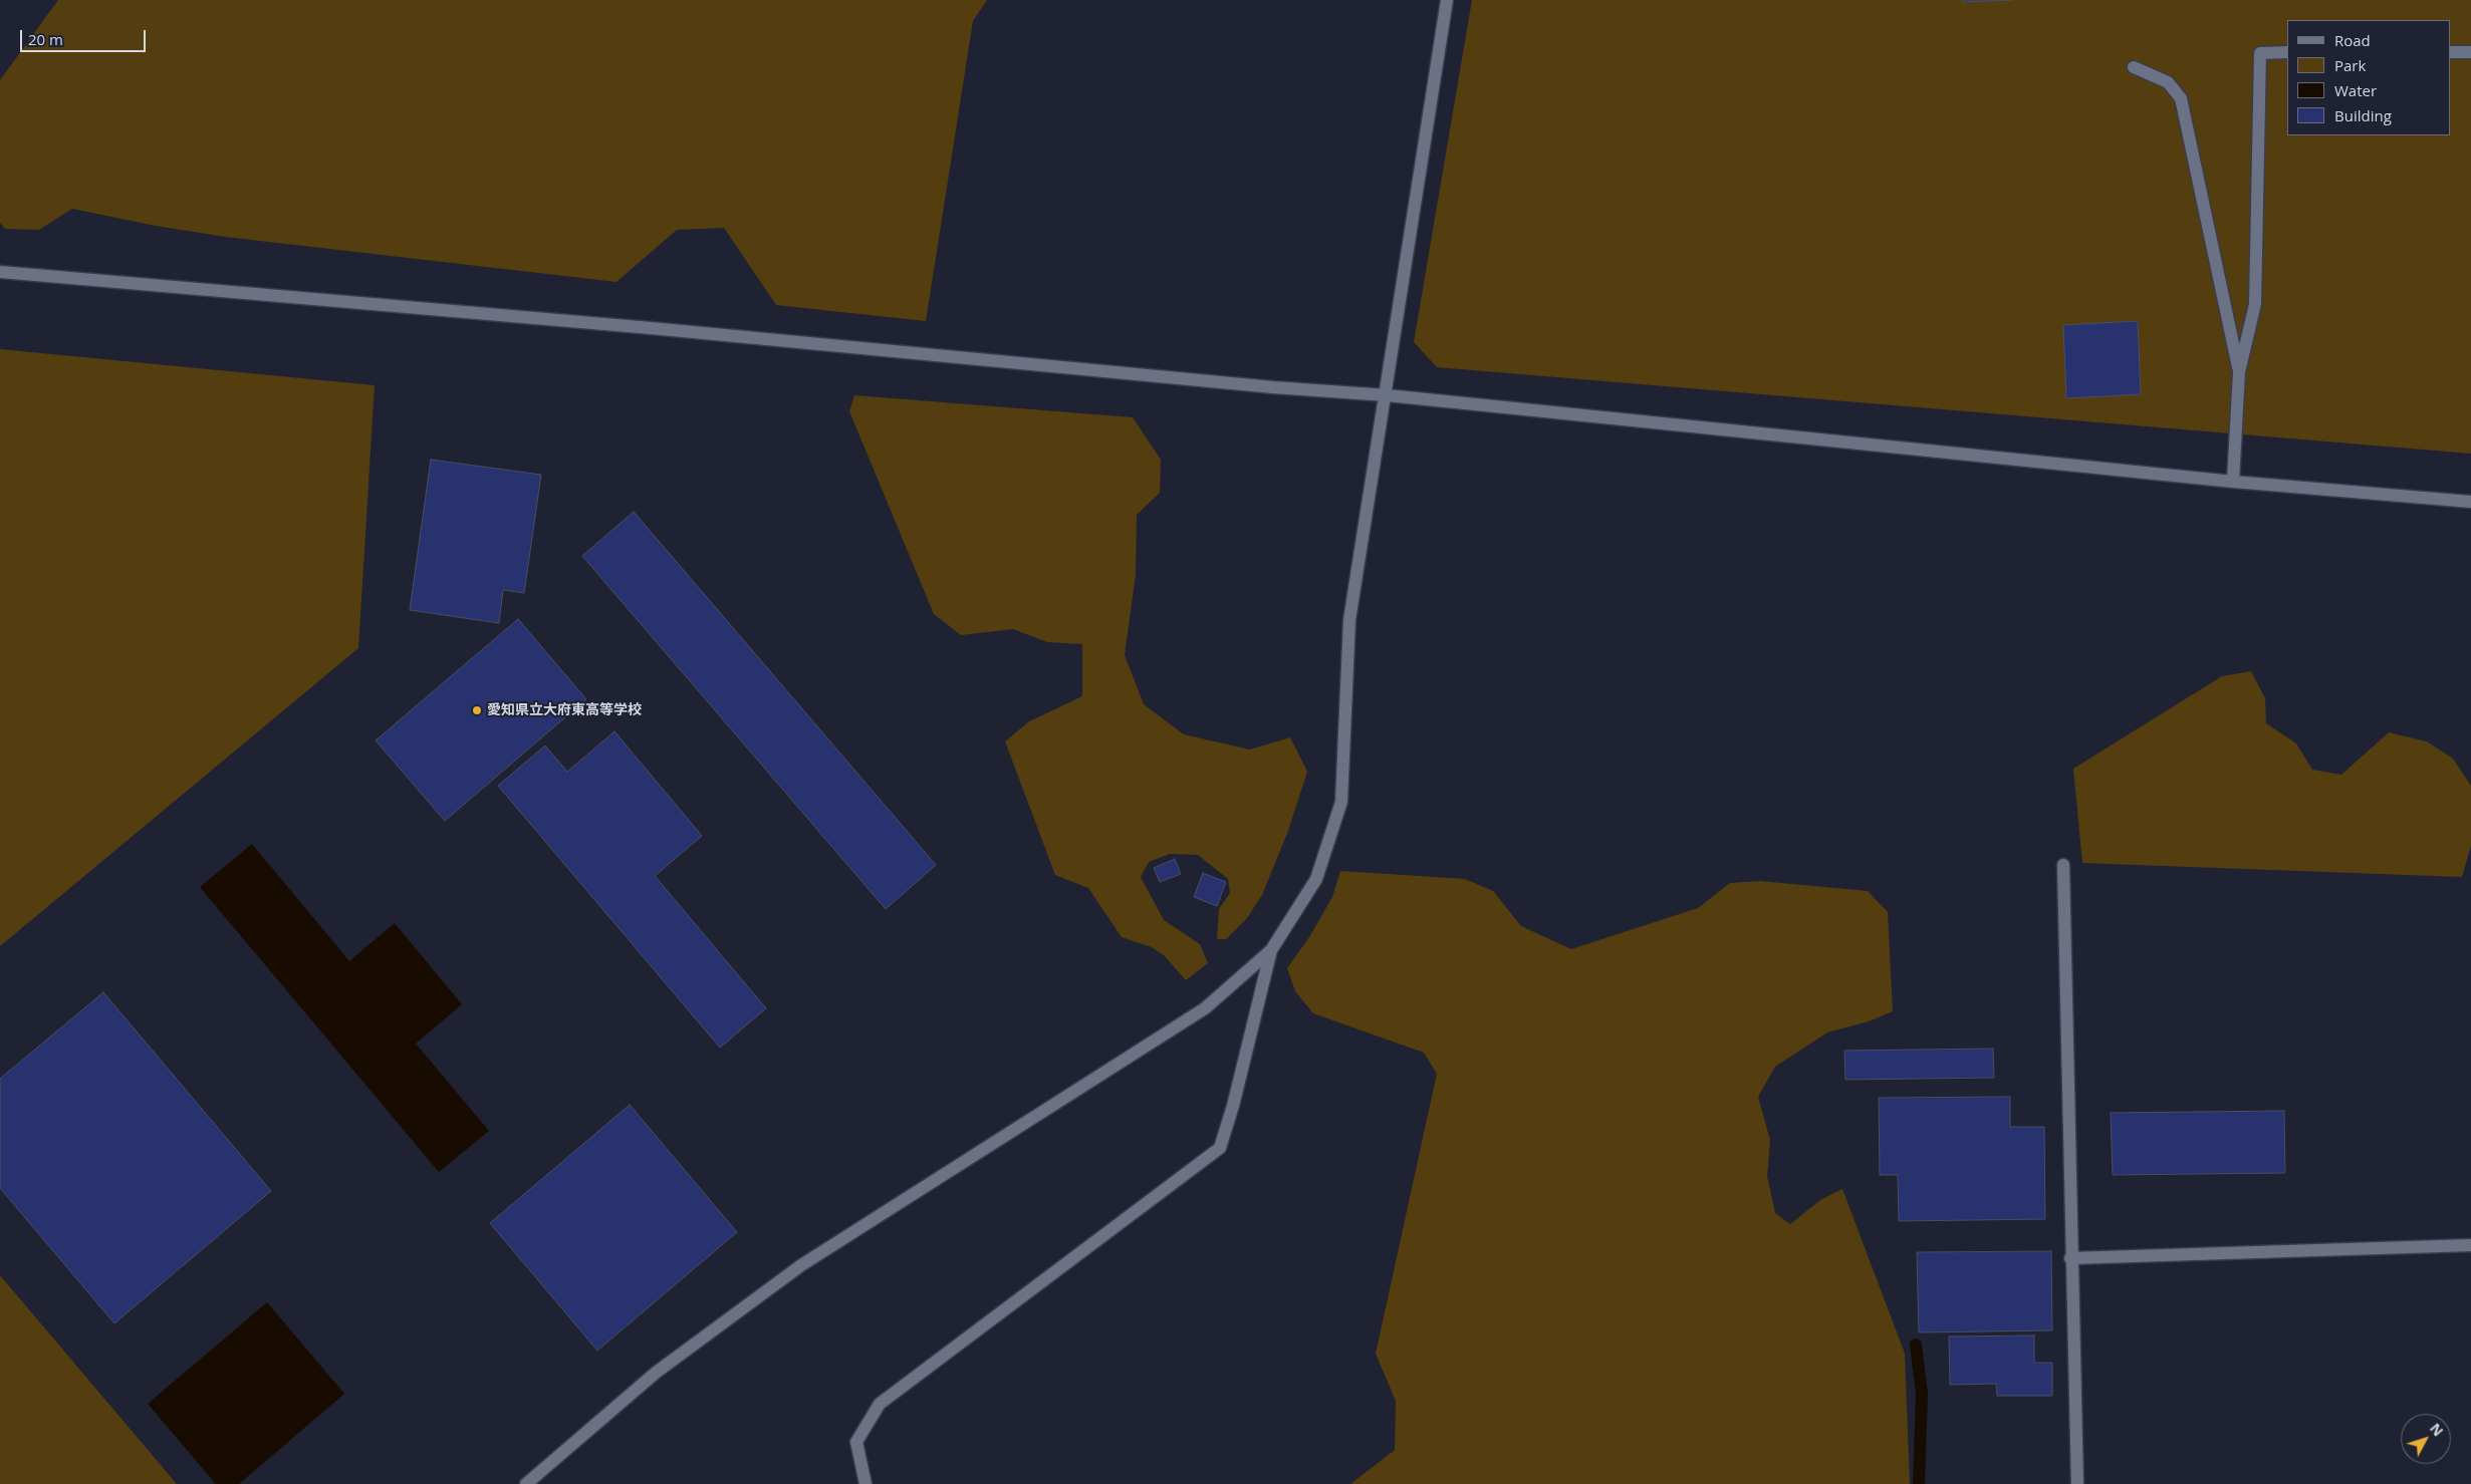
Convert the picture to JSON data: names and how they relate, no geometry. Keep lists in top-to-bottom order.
{
  "places": ["愛知県立大府東高等学校"],
  "legend": [
    "Road",
    "Park",
    "Water",
    "Building"
  ],
  "scale_bar": "20 m",
  "north": "top right"
}
